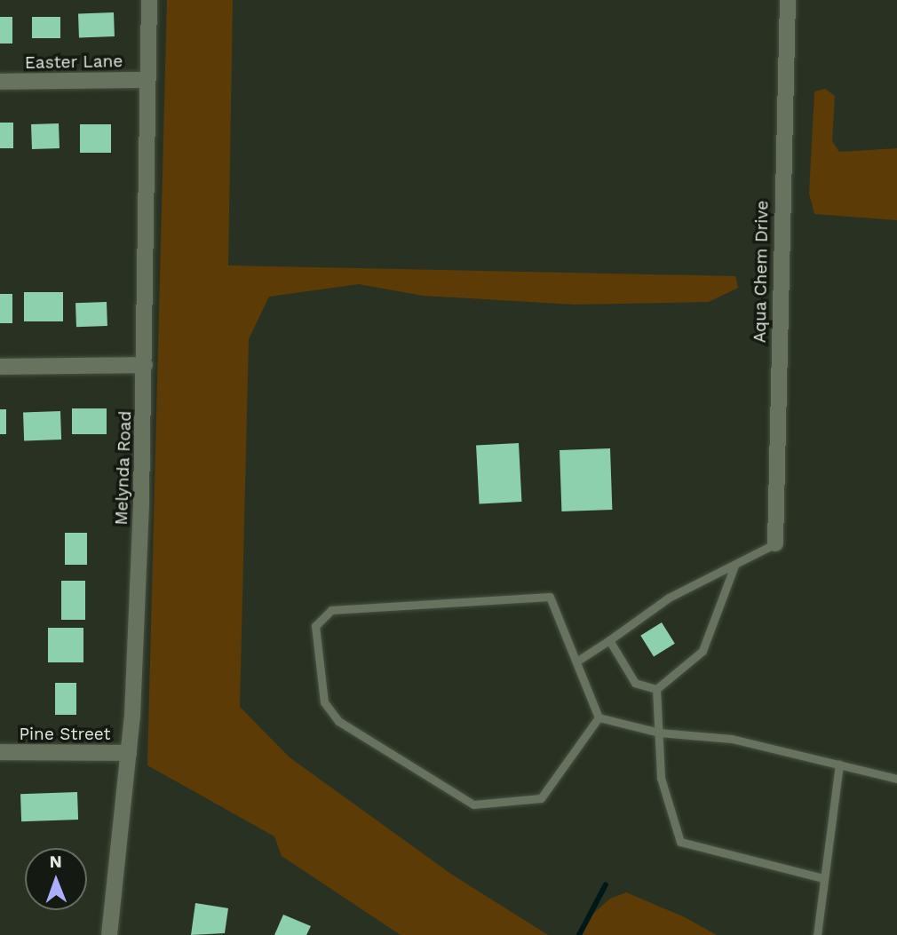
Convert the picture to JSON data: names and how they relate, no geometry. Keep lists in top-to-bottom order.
{
  "streets": {
    "street": [
      "Easter Lane",
      "Aqua Chem Drive",
      "Melynda Road",
      "Pine Street"
    ]
  },
  "crossings": [
    ["Easter Lane", "Melynda Road"],
    ["Melynda Road", "Pine Street"]
  ],
  "north": "top"
}
